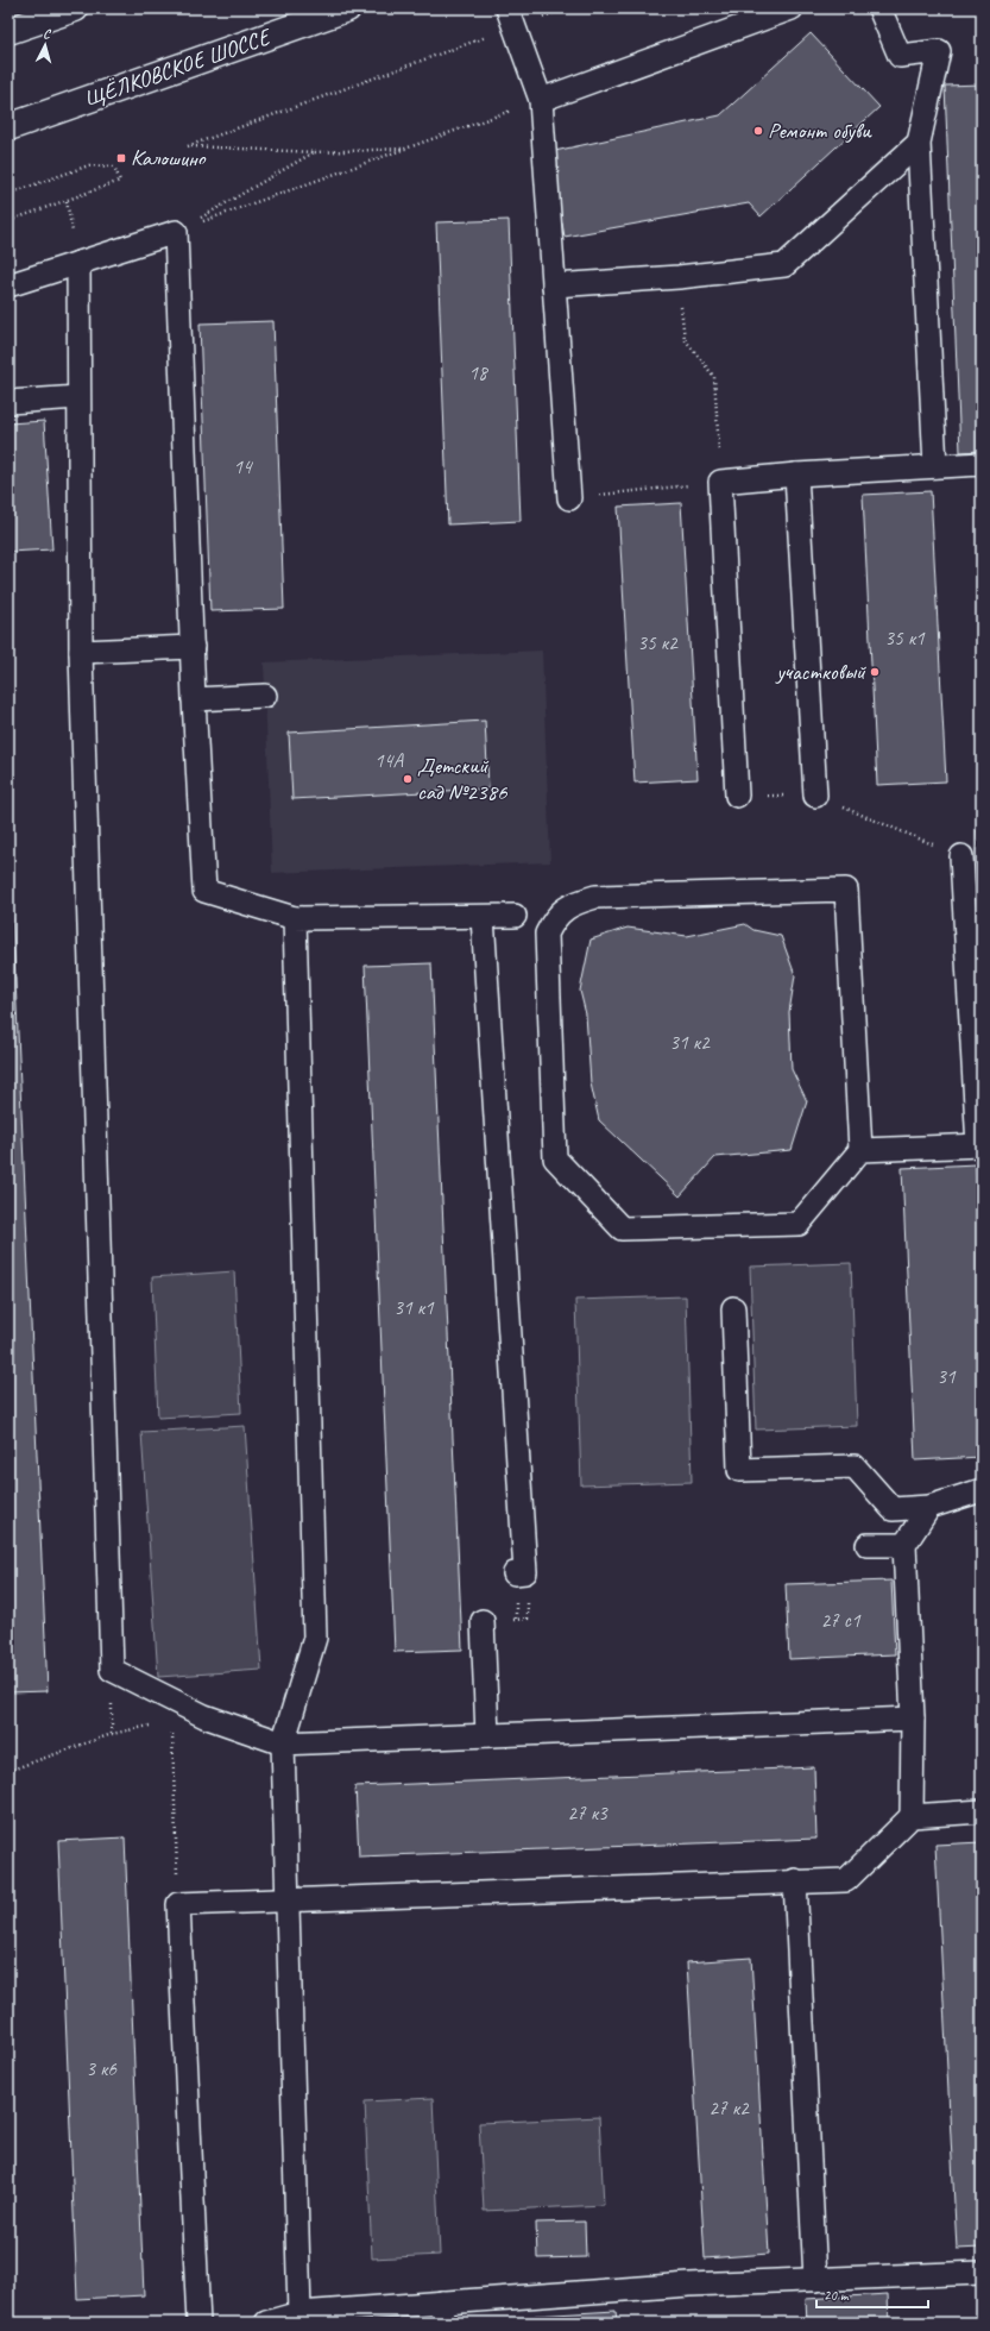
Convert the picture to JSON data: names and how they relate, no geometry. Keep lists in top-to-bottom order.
{
  "streets": {
    "main road": ["ЩЁЛКОВСКОЕ ШОССЕ"]
  },
  "places": {
    "other": ["Ремонт обуви", "участковый", "Детский сад №2386"],
    "transit": ["Калошино"]
  },
  "house_numbers": [
    "18",
    "14",
    "35 к1",
    "35 к2",
    "14А",
    "31 к2",
    "31 к1",
    "31",
    "27 c1",
    "27 к3",
    "3 к6",
    "27 к2"
  ],
  "scale_bar": "20 m",
  "north": "top"
}
